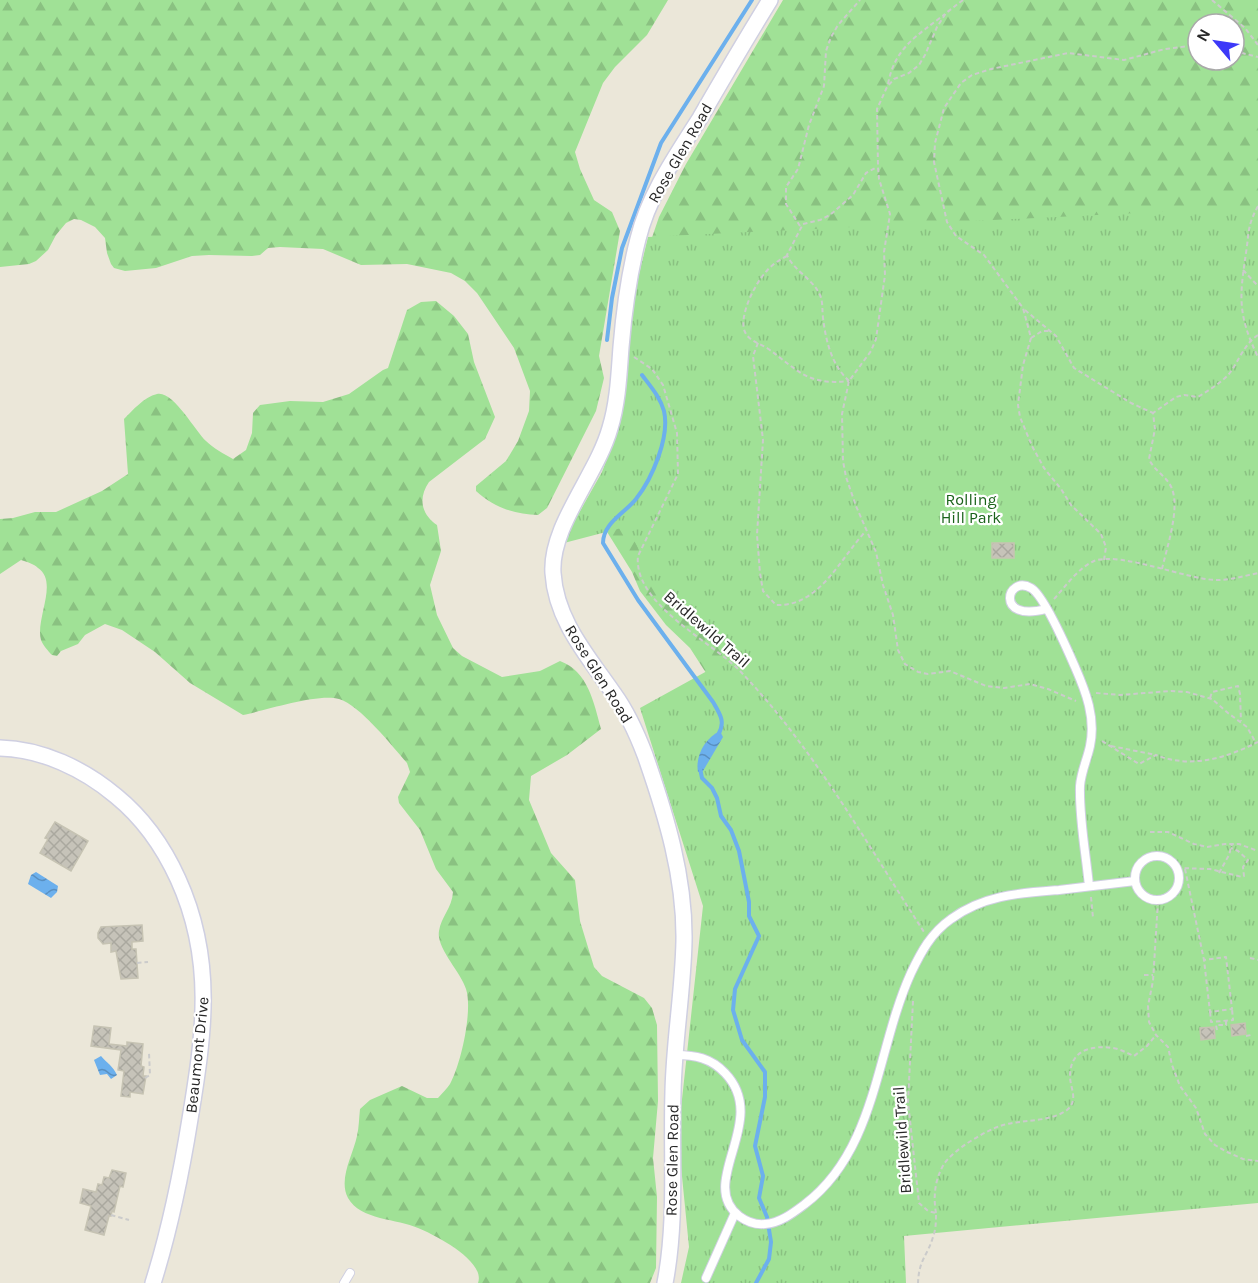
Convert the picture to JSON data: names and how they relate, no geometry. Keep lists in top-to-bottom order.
{
  "streets": {
    "street": ["Rose Glen Road", "Beaumont Drive"],
    "path": ["Bridlewild Trail"]
  },
  "crossings": [
    ["Rose Glen Road", "Bridlewild Trail"]
  ],
  "parks": ["Rolling Hill Park"],
  "north": "top left"
}
